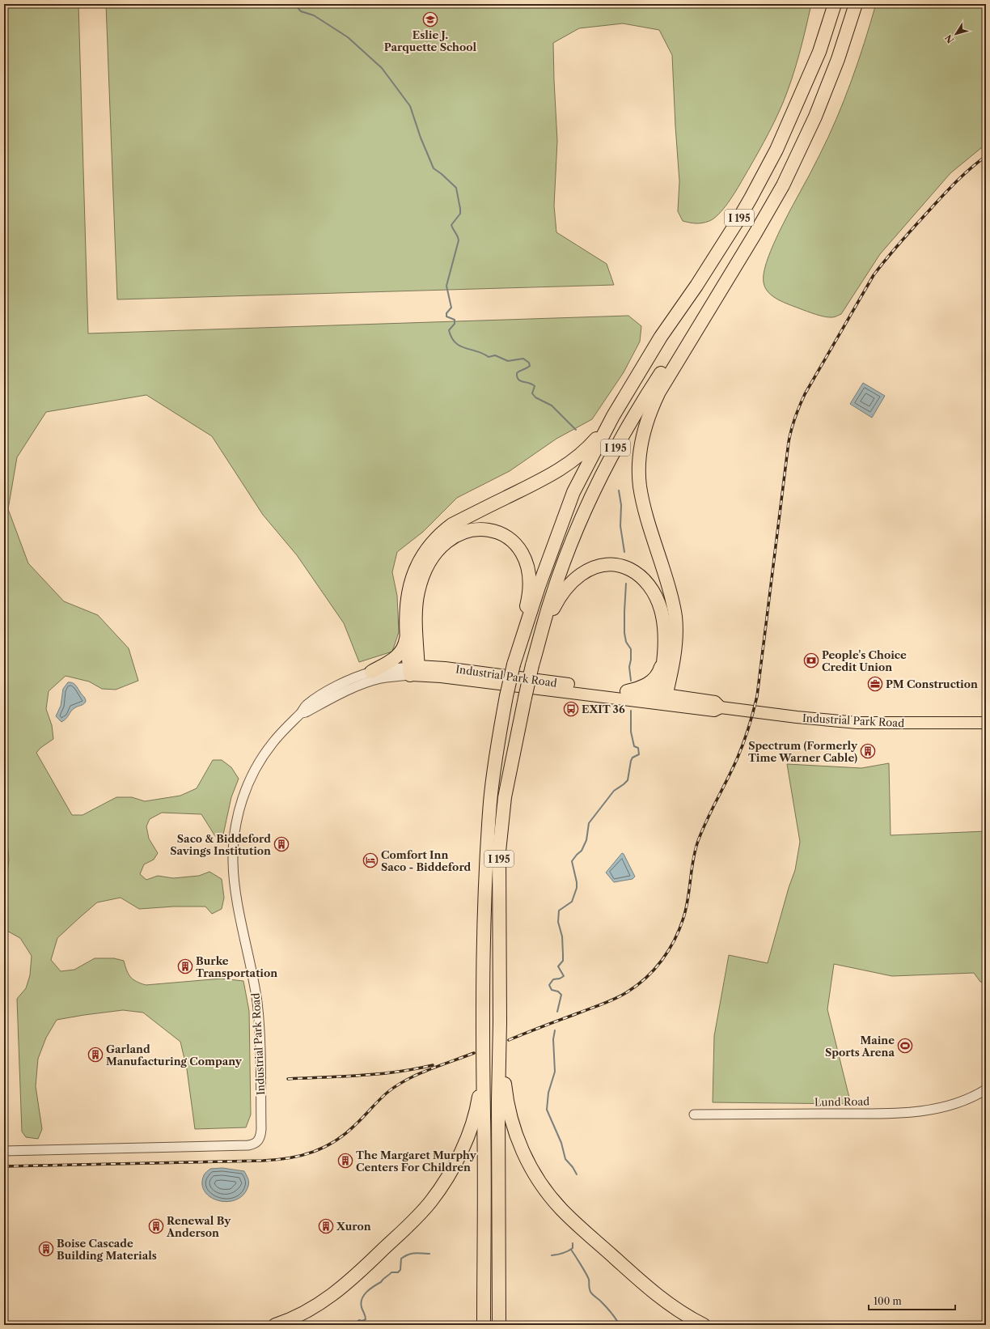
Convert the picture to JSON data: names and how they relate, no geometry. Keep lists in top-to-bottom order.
{
  "streets": {
    "highway": ["I 195"],
    "main road": ["Industrial Park Road"],
    "street": ["Lund Road"]
  },
  "places": {
    "school or university": ["Eslie J. Parquette School"],
    "bank": ["People's Choice Credit Union"],
    "office": ["PM Construction"],
    "bus stop": ["EXIT 36"],
    "building": [
      "Spectrum (Formerly Time Warner Cable)",
      "Saco & Biddeford Savings Institution",
      "Burke Transportation",
      "Garland Manufacturing Company",
      "The Margaret Murphy Centers For Children",
      "Renewal By Anderson",
      "Xuron",
      "Boise Cascade Building Materials"
    ],
    "hotel": ["Comfort Inn Saco - Biddeford"],
    "sports": ["Maine Sports Arena"]
  },
  "scale_bar": "100 m",
  "north": "bottom left"
}
